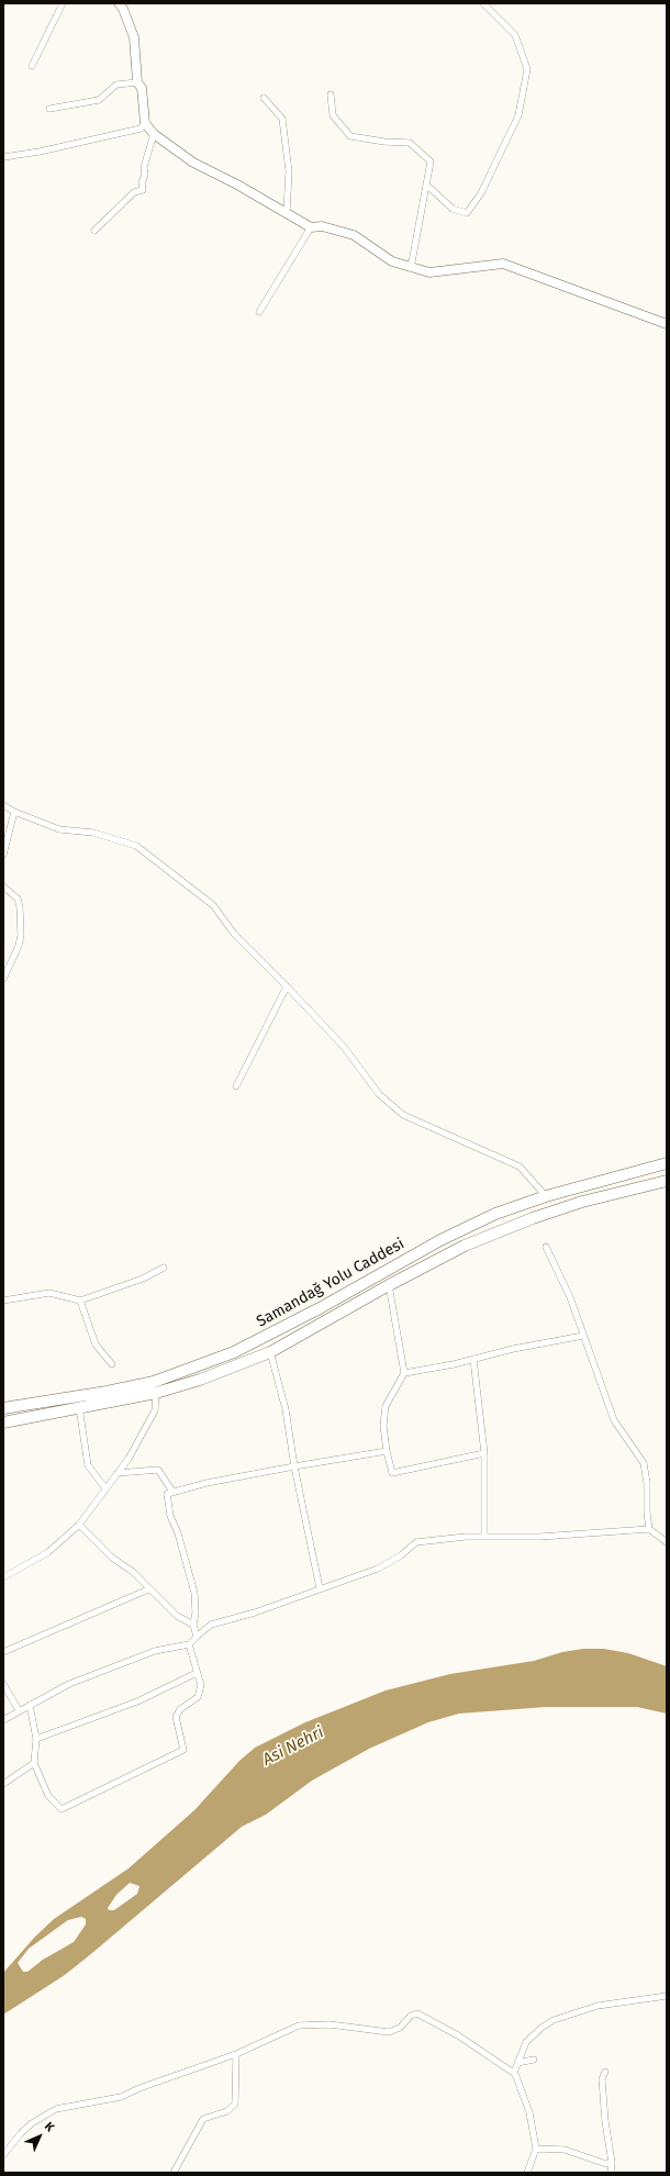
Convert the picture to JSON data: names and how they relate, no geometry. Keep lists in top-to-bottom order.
{
  "streets": {
    "highway": ["Samandağ Yolu Caddesi"]
  },
  "water": ["Asi Nehri"],
  "north": "top right"
}
